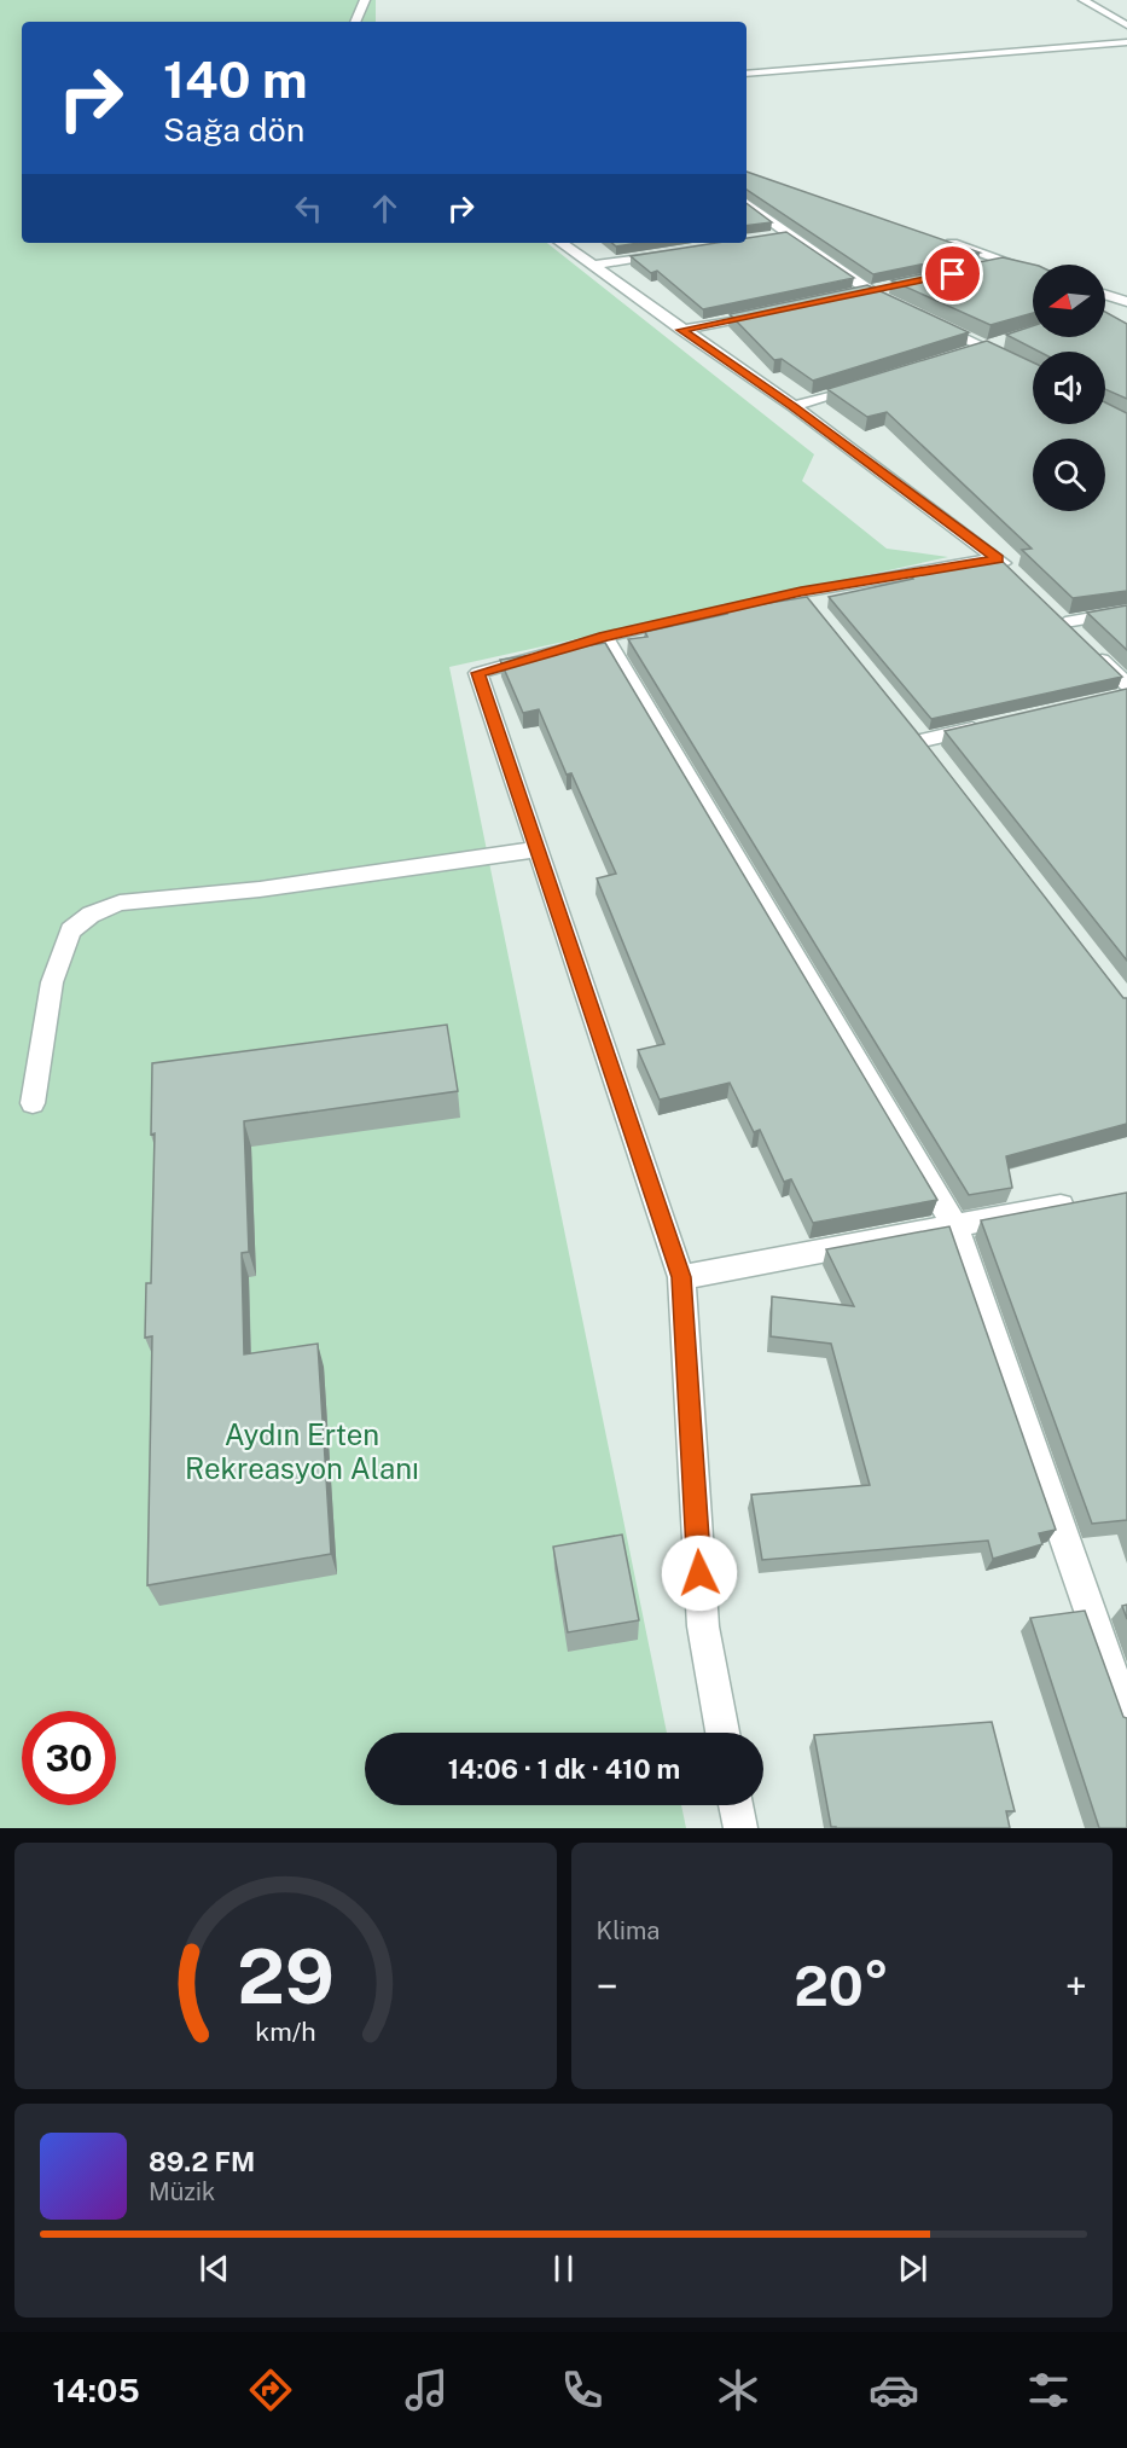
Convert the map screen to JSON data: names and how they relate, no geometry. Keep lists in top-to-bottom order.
{
  "parks": ["Aydın Erten Rekreasyon Alanı"],
  "north": "left",
  "page": {
    "turn": ["140 m", "Sağa dön"],
    "limit": "30",
    "trip": "14:06 · 1 dk · 410 m",
    "tile": "Klima",
    "heat": ["−", "20°", "+"],
    "song": ["89.2 FM", "Müzik"],
    "tabs": "14:05",
    "gauge": ["29", "km/h"]
  }
}
